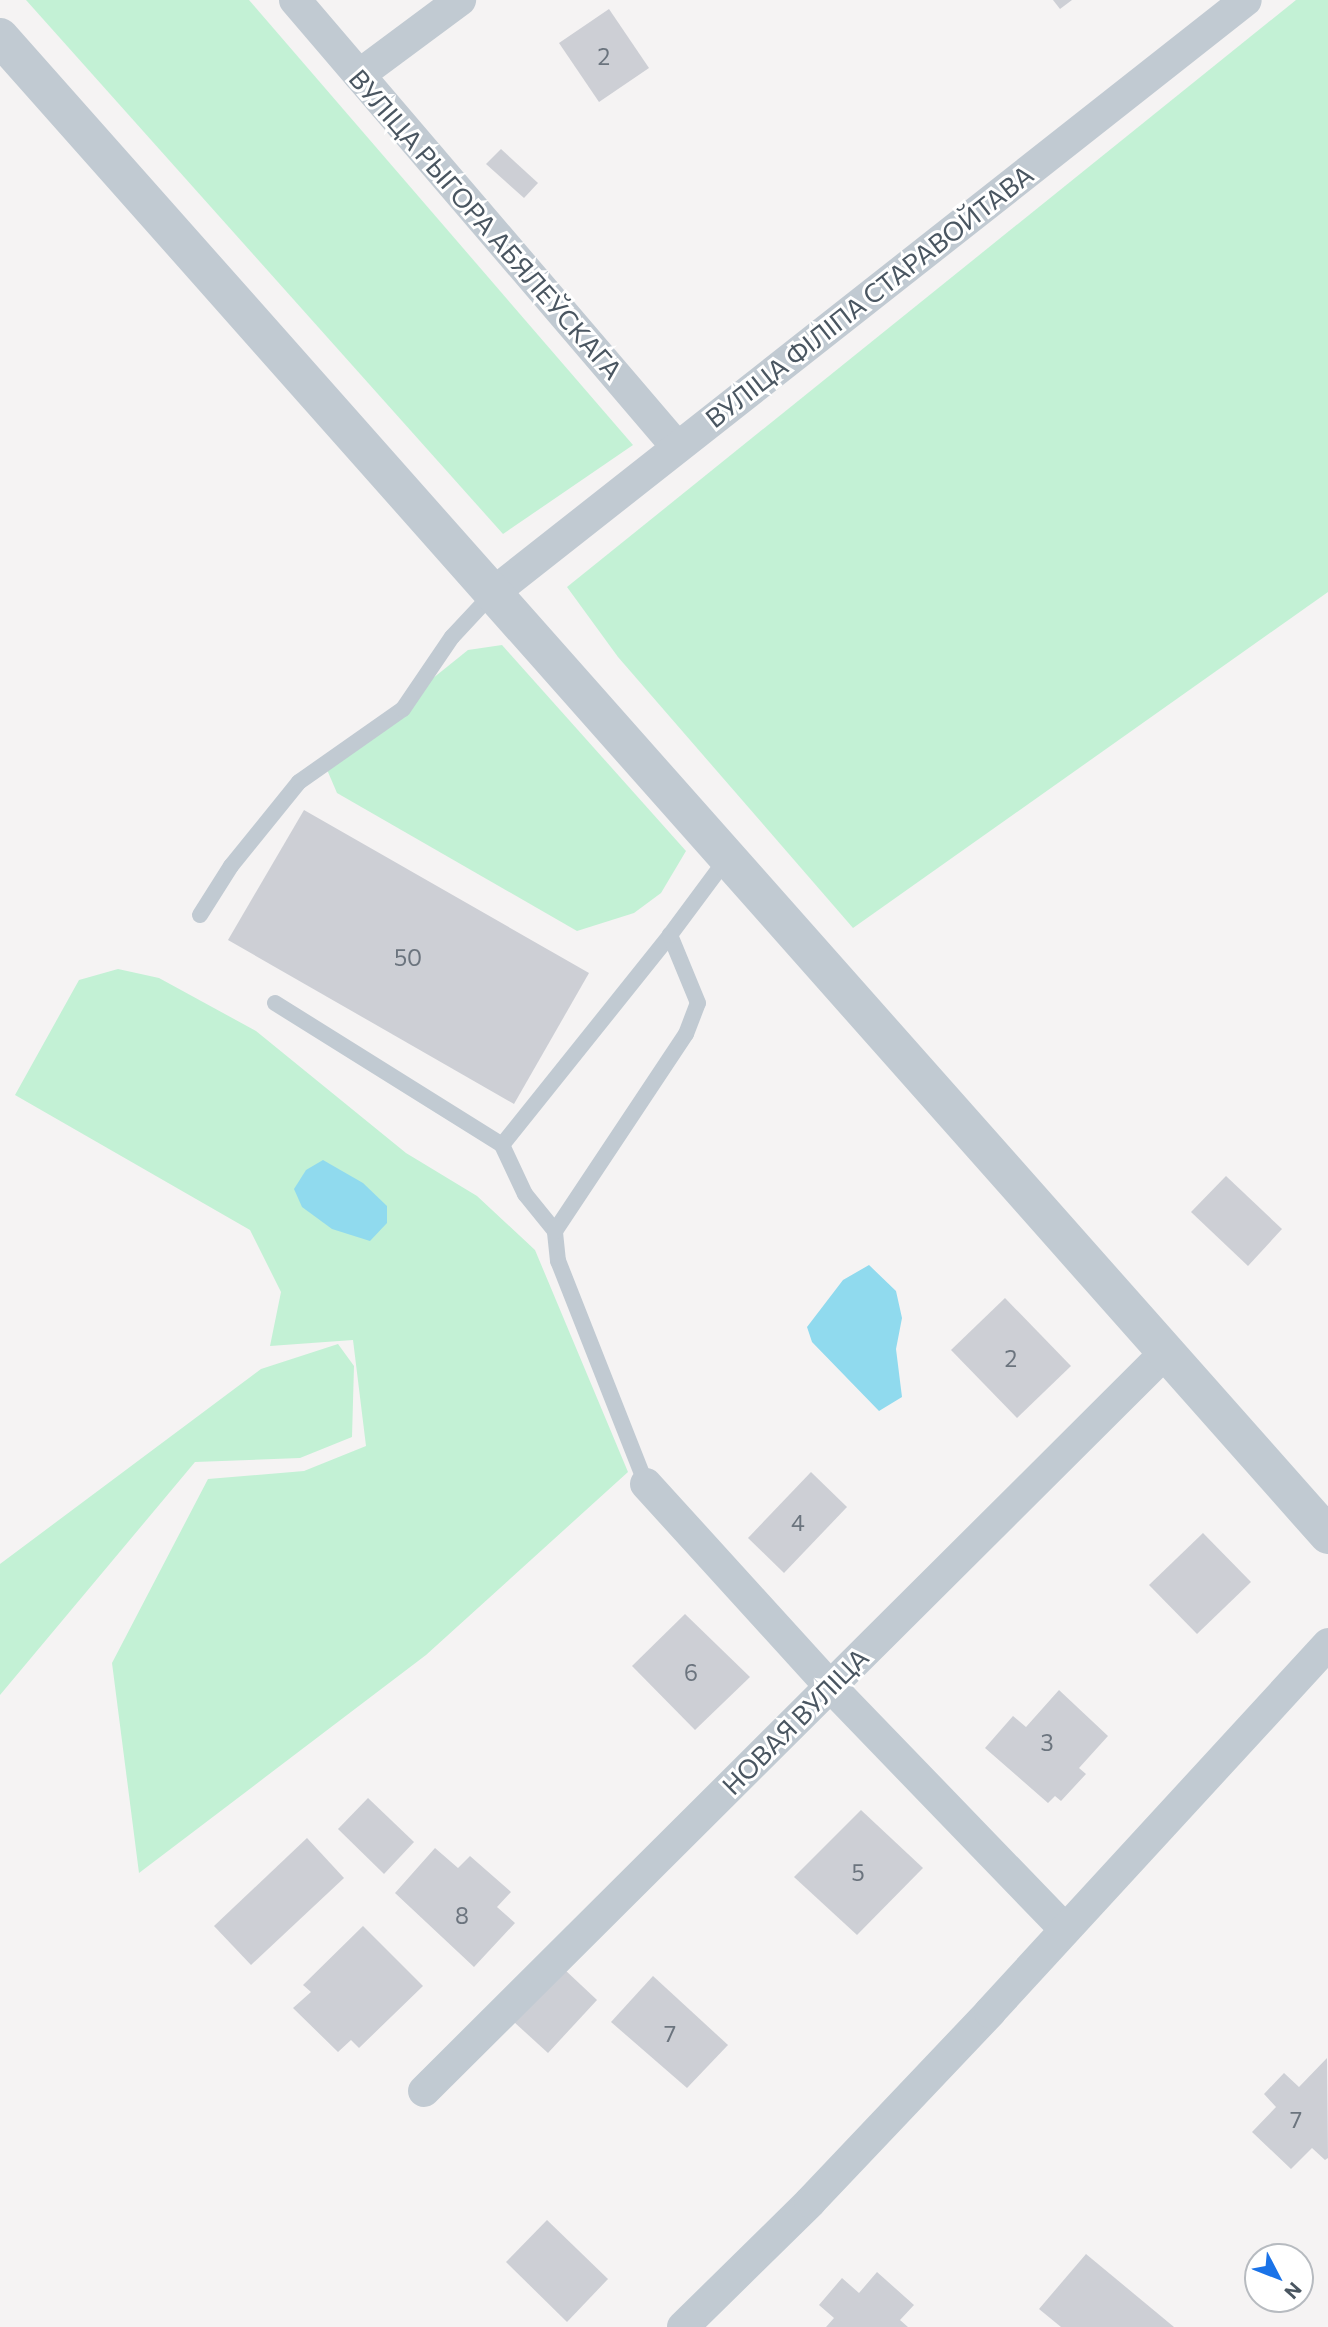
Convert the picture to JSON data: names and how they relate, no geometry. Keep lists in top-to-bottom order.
{
  "streets": {
    "street": ["ВУЛІЦА РЫГОРА АБЯЛЕЎСКАГА", "ВУЛІЦА ФІЛІПА СТАРАВОЙТАВА", "НОВАЯ ВУЛІЦА"]
  },
  "crossings": [
    ["ВУЛІЦА РЫГОРА АБЯЛЕЎСКАГА", "ВУЛІЦА ФІЛІПА СТАРАВОЙТАВА"]
  ],
  "house_numbers": [
    "2",
    "50",
    "2",
    "4",
    "6",
    "3",
    "5",
    "8",
    "7",
    "7"
  ],
  "north": "bottom right"
}
